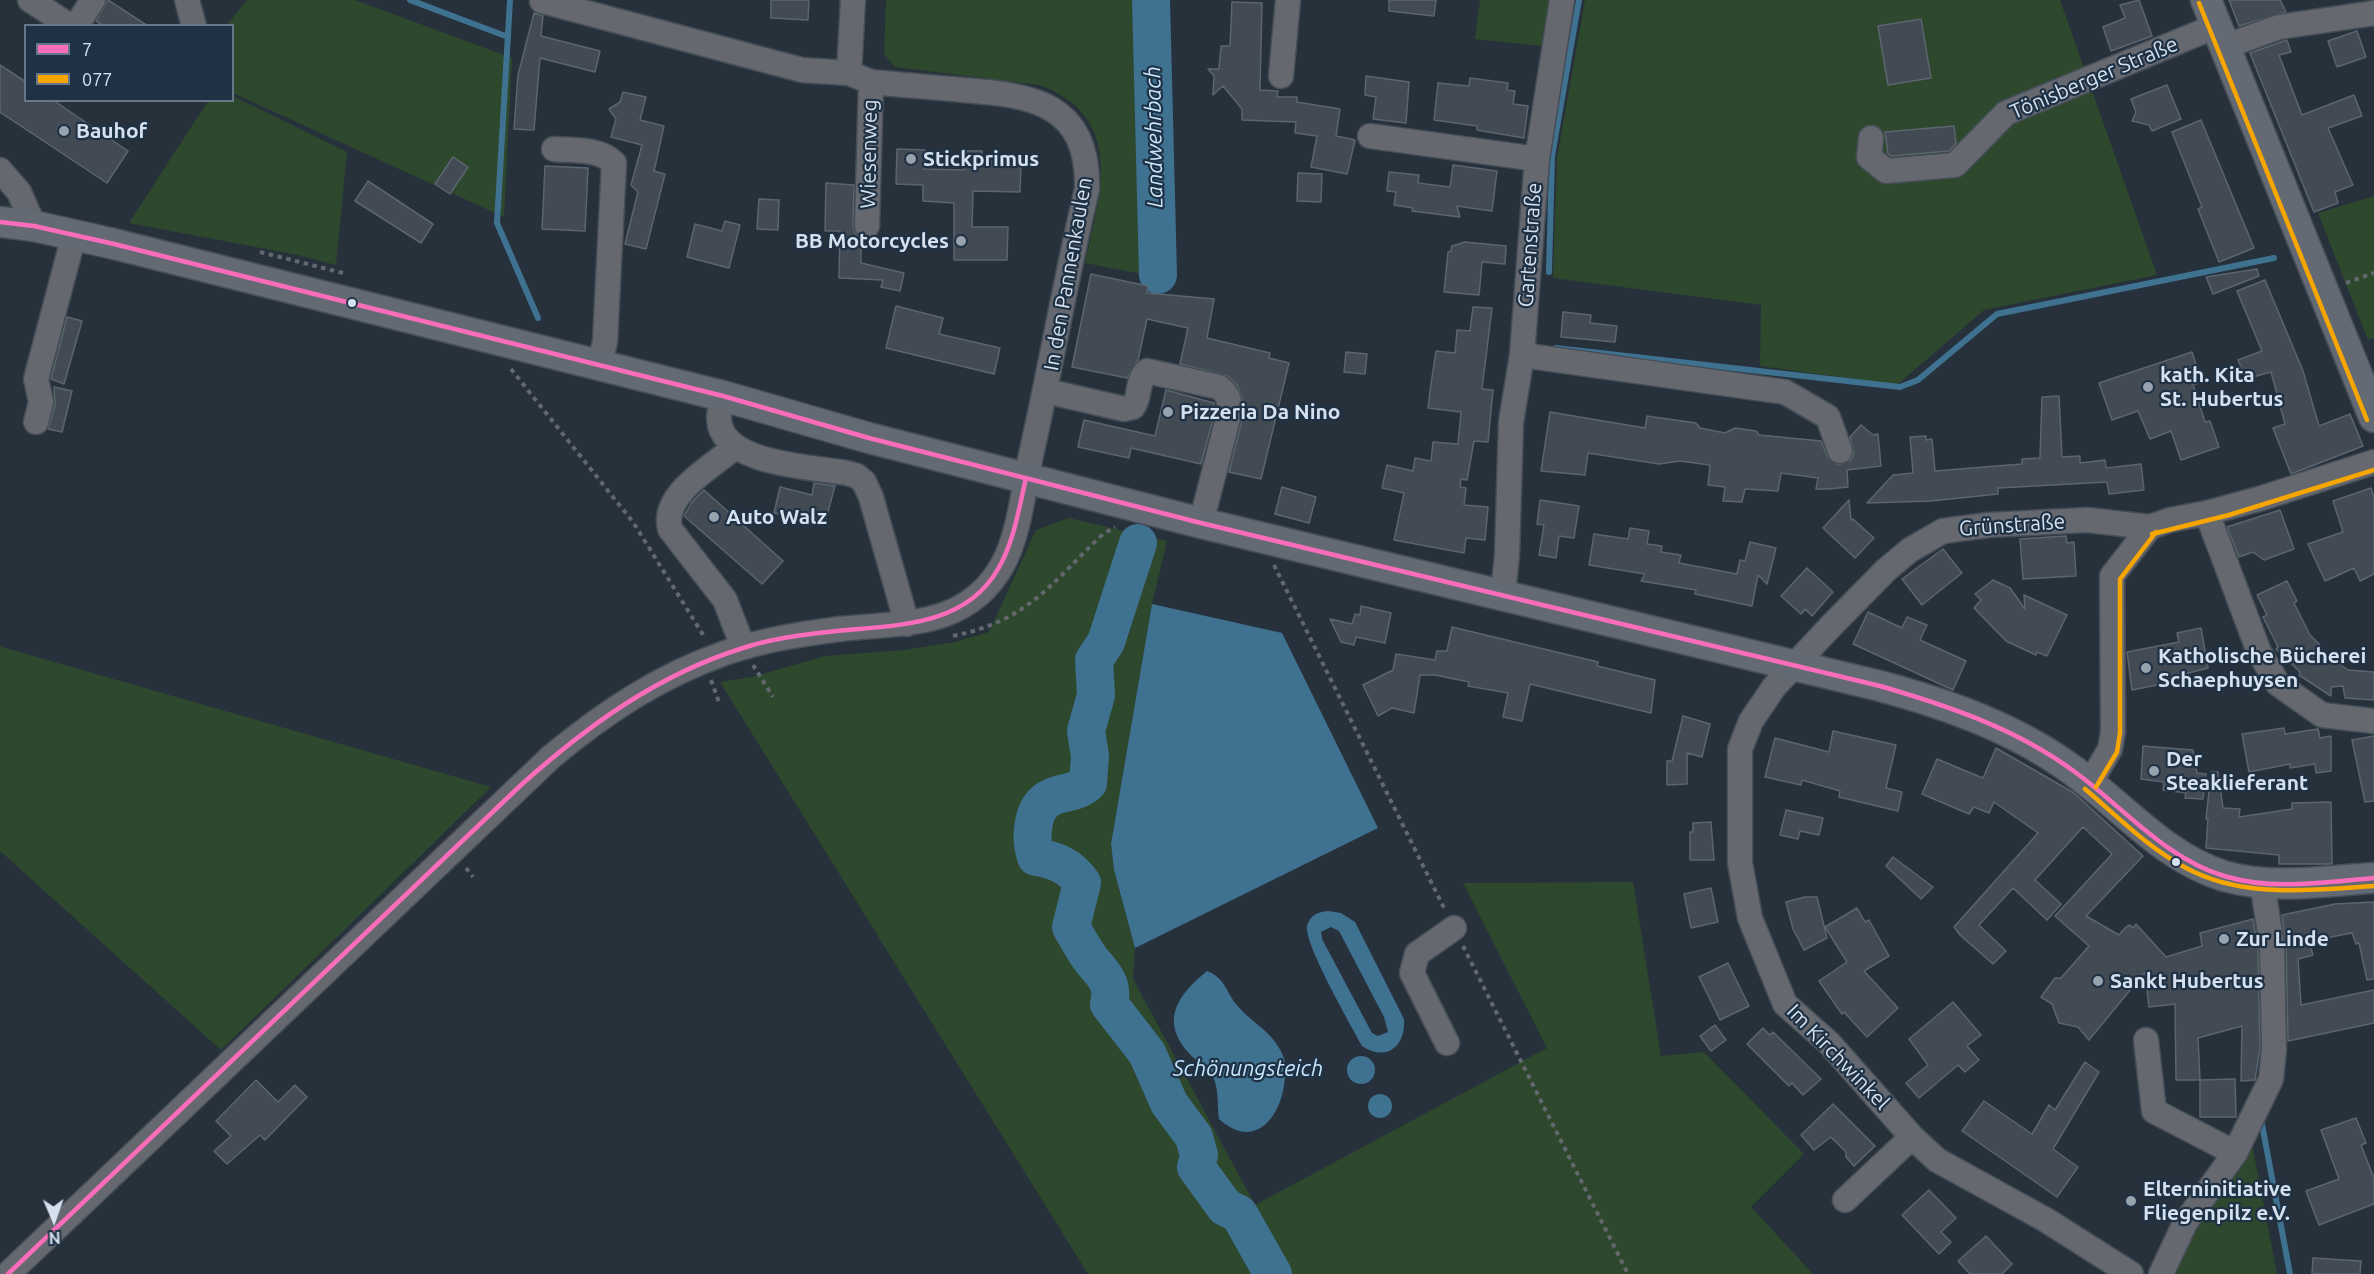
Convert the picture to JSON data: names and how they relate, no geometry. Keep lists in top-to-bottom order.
{
  "streets": {
    "street": [
      "Tönisberger Straße",
      "Wiesenweg",
      "Gartenstraße",
      "In den Pannenkaulen",
      "Grünstraße",
      "Im Kirchwinkel"
    ]
  },
  "crossings": [
    ["Wiesenweg", "In den Pannenkaulen"],
    ["Grünstraße", "Im Kirchwinkel"]
  ],
  "water": ["Landwehrbach", "Schönungsteich"],
  "places": [
    "Bauhof",
    "Stickprimus",
    "BB Motorcycles",
    "kath. Kita St. Hubertus",
    "Pizzeria Da Nino",
    "Auto Walz",
    "Katholische Bücherei Schaephuysen",
    "Der Steaklieferant",
    "Zur Linde",
    "Sankt Hubertus",
    "Elterninitiative Fliegenpilz e.V."
  ],
  "lines": ["transit line 077", "transit line 7"],
  "legend": ["7", "077"],
  "north": "bottom"
}
